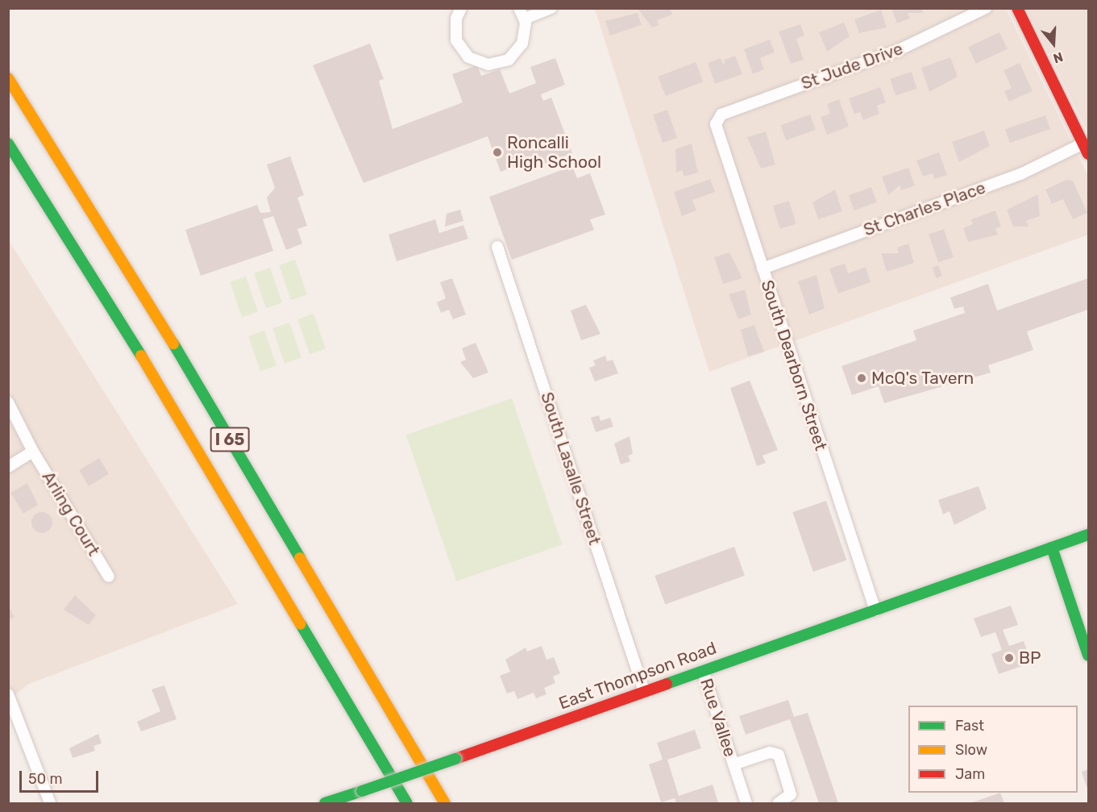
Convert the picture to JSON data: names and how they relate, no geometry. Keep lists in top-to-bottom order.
{
  "streets": {
    "main road": ["I 65", "East Thompson Road"],
    "street": [
      "St Jude Drive",
      "St Charles Place",
      "South Dearborn Street",
      "South Lasalle Street",
      "Arling Court",
      "Rue Vallee"
    ]
  },
  "crossings": [
    ["St Jude Drive", "South Dearborn Street"],
    ["St Charles Place", "South Dearborn Street"],
    ["South Dearborn Street", "East Thompson Road"],
    ["South Lasalle Street", "East Thompson Road"],
    ["East Thompson Road", "Rue Vallee"]
  ],
  "places": ["Roncalli High School", "McQ's Tavern", "BP"],
  "legend": ["Fast", "Slow", "Jam"],
  "scale_bar": "50 m",
  "north": "bottom"
}
